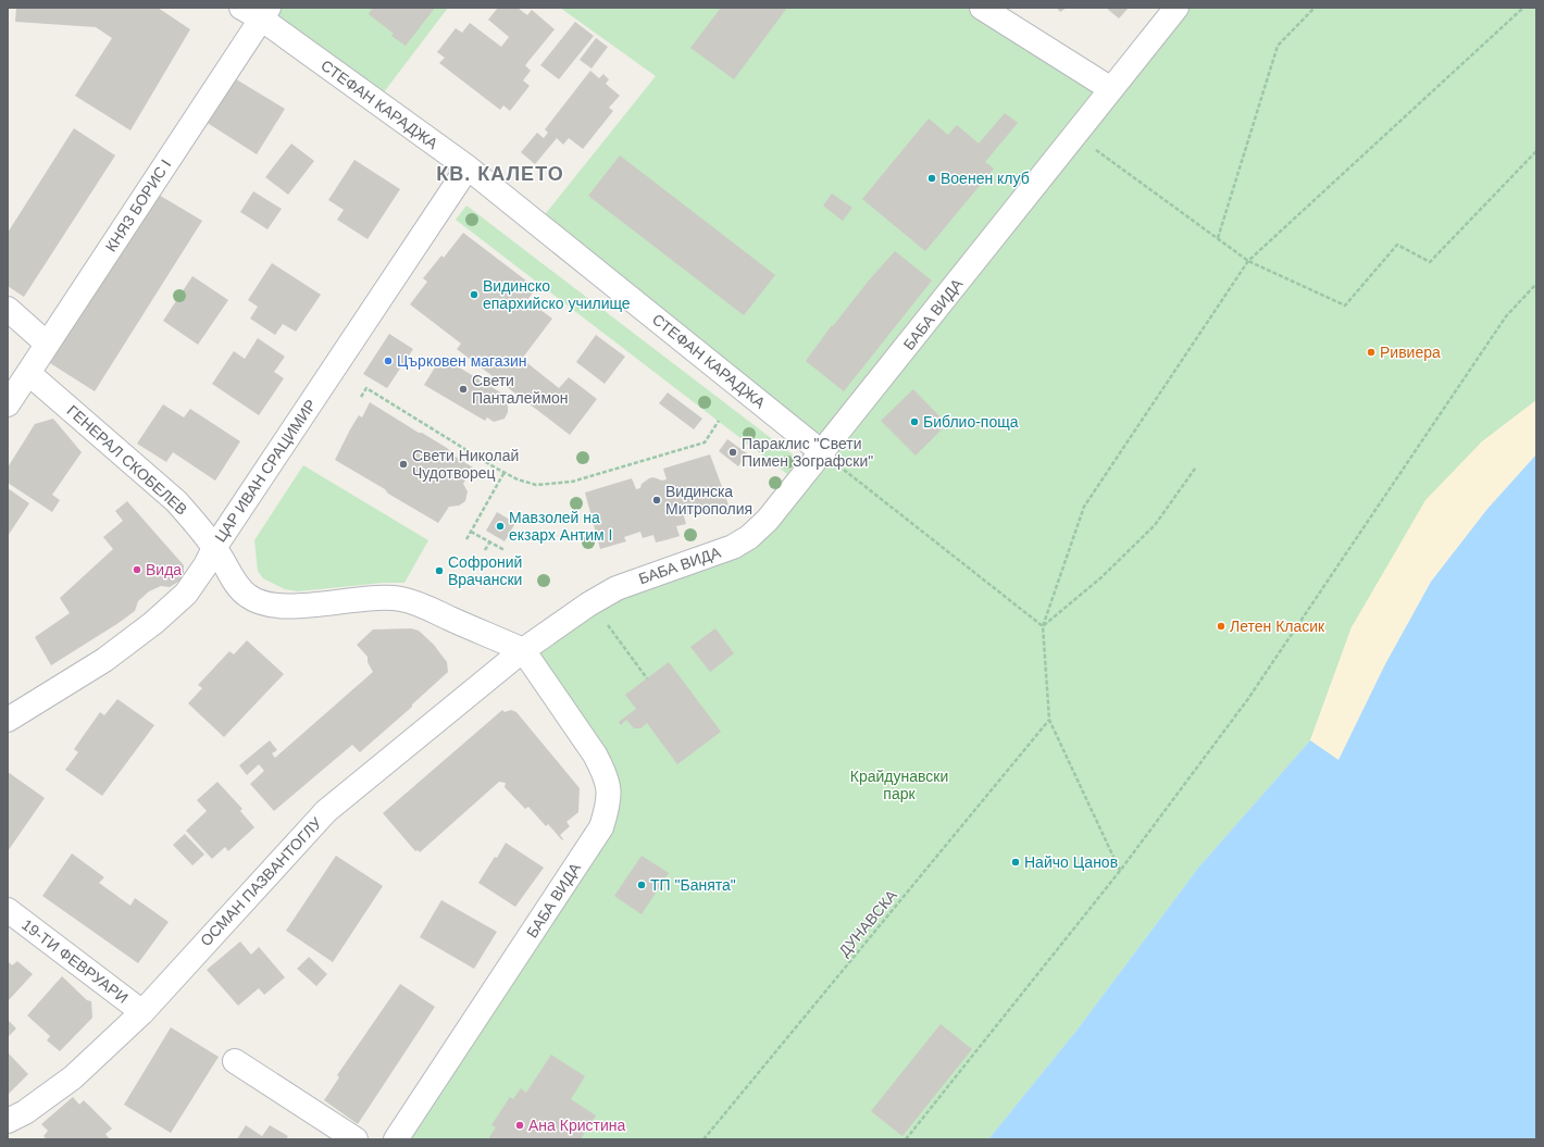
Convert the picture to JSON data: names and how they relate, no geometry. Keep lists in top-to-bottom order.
{
  "streets": {
    "street": [
      "СТЕФАН КАРАДЖА",
      "КНЯЗ БОРИС I",
      "БАБА ВИДА",
      "ГЕНЕРАЛ СКОБЕЛЕВ",
      "ЦАР ИВАН СРАЦИМИР",
      "ОСМАН ПАЗВАНТОГЛУ",
      "19-ТИ ФЕВРУАРИ"
    ],
    "path": ["ДУНАВСКА"]
  },
  "crossings": [
    ["СТЕФАН КАРАДЖА", "КНЯЗ БОРИС I"],
    ["СТЕФАН КАРАДЖА", "БАБА ВИДА"],
    ["СТЕФАН КАРАДЖА", "ЦАР ИВАН СРАЦИМИР"],
    ["КНЯЗ БОРИС I", "ГЕНЕРАЛ СКОБЕЛЕВ"],
    ["БАБА ВИДА", "ГЕНЕРАЛ СКОБЕЛЕВ"],
    ["БАБА ВИДА", "ОСМАН ПАЗВАНТОГЛУ"],
    ["ГЕНЕРАЛ СКОБЕЛЕВ", "ЦАР ИВАН СРАЦИМИР"],
    ["ГЕНЕРАЛ СКОБЕЛЕВ", "ОСМАН ПАЗВАНТОГЛУ"],
    ["ОСМАН ПАЗВАНТОГЛУ", "19-ТИ ФЕВРУАРИ"]
  ],
  "districts": ["КВ. КАЛЕТО"],
  "parks": ["Крайдунавски парк"],
  "places": [
    "Военен клуб",
    "Видинско епархийско училище",
    "Ривиера",
    "Църковен магазин",
    "Свети Панталеймон",
    "Библио-поща",
    "Параклис \"Свети Пимен Зографски\"",
    "Свети Николай Чудотворец",
    "Видинска Митрополия",
    "Мавзолей на екзарх Антим I",
    "Вида",
    "Софроний Врачански",
    "Летен Класик",
    "Найчо Цанов",
    "ТП \"Банята\"",
    "Ана Кристина"
  ]
}
